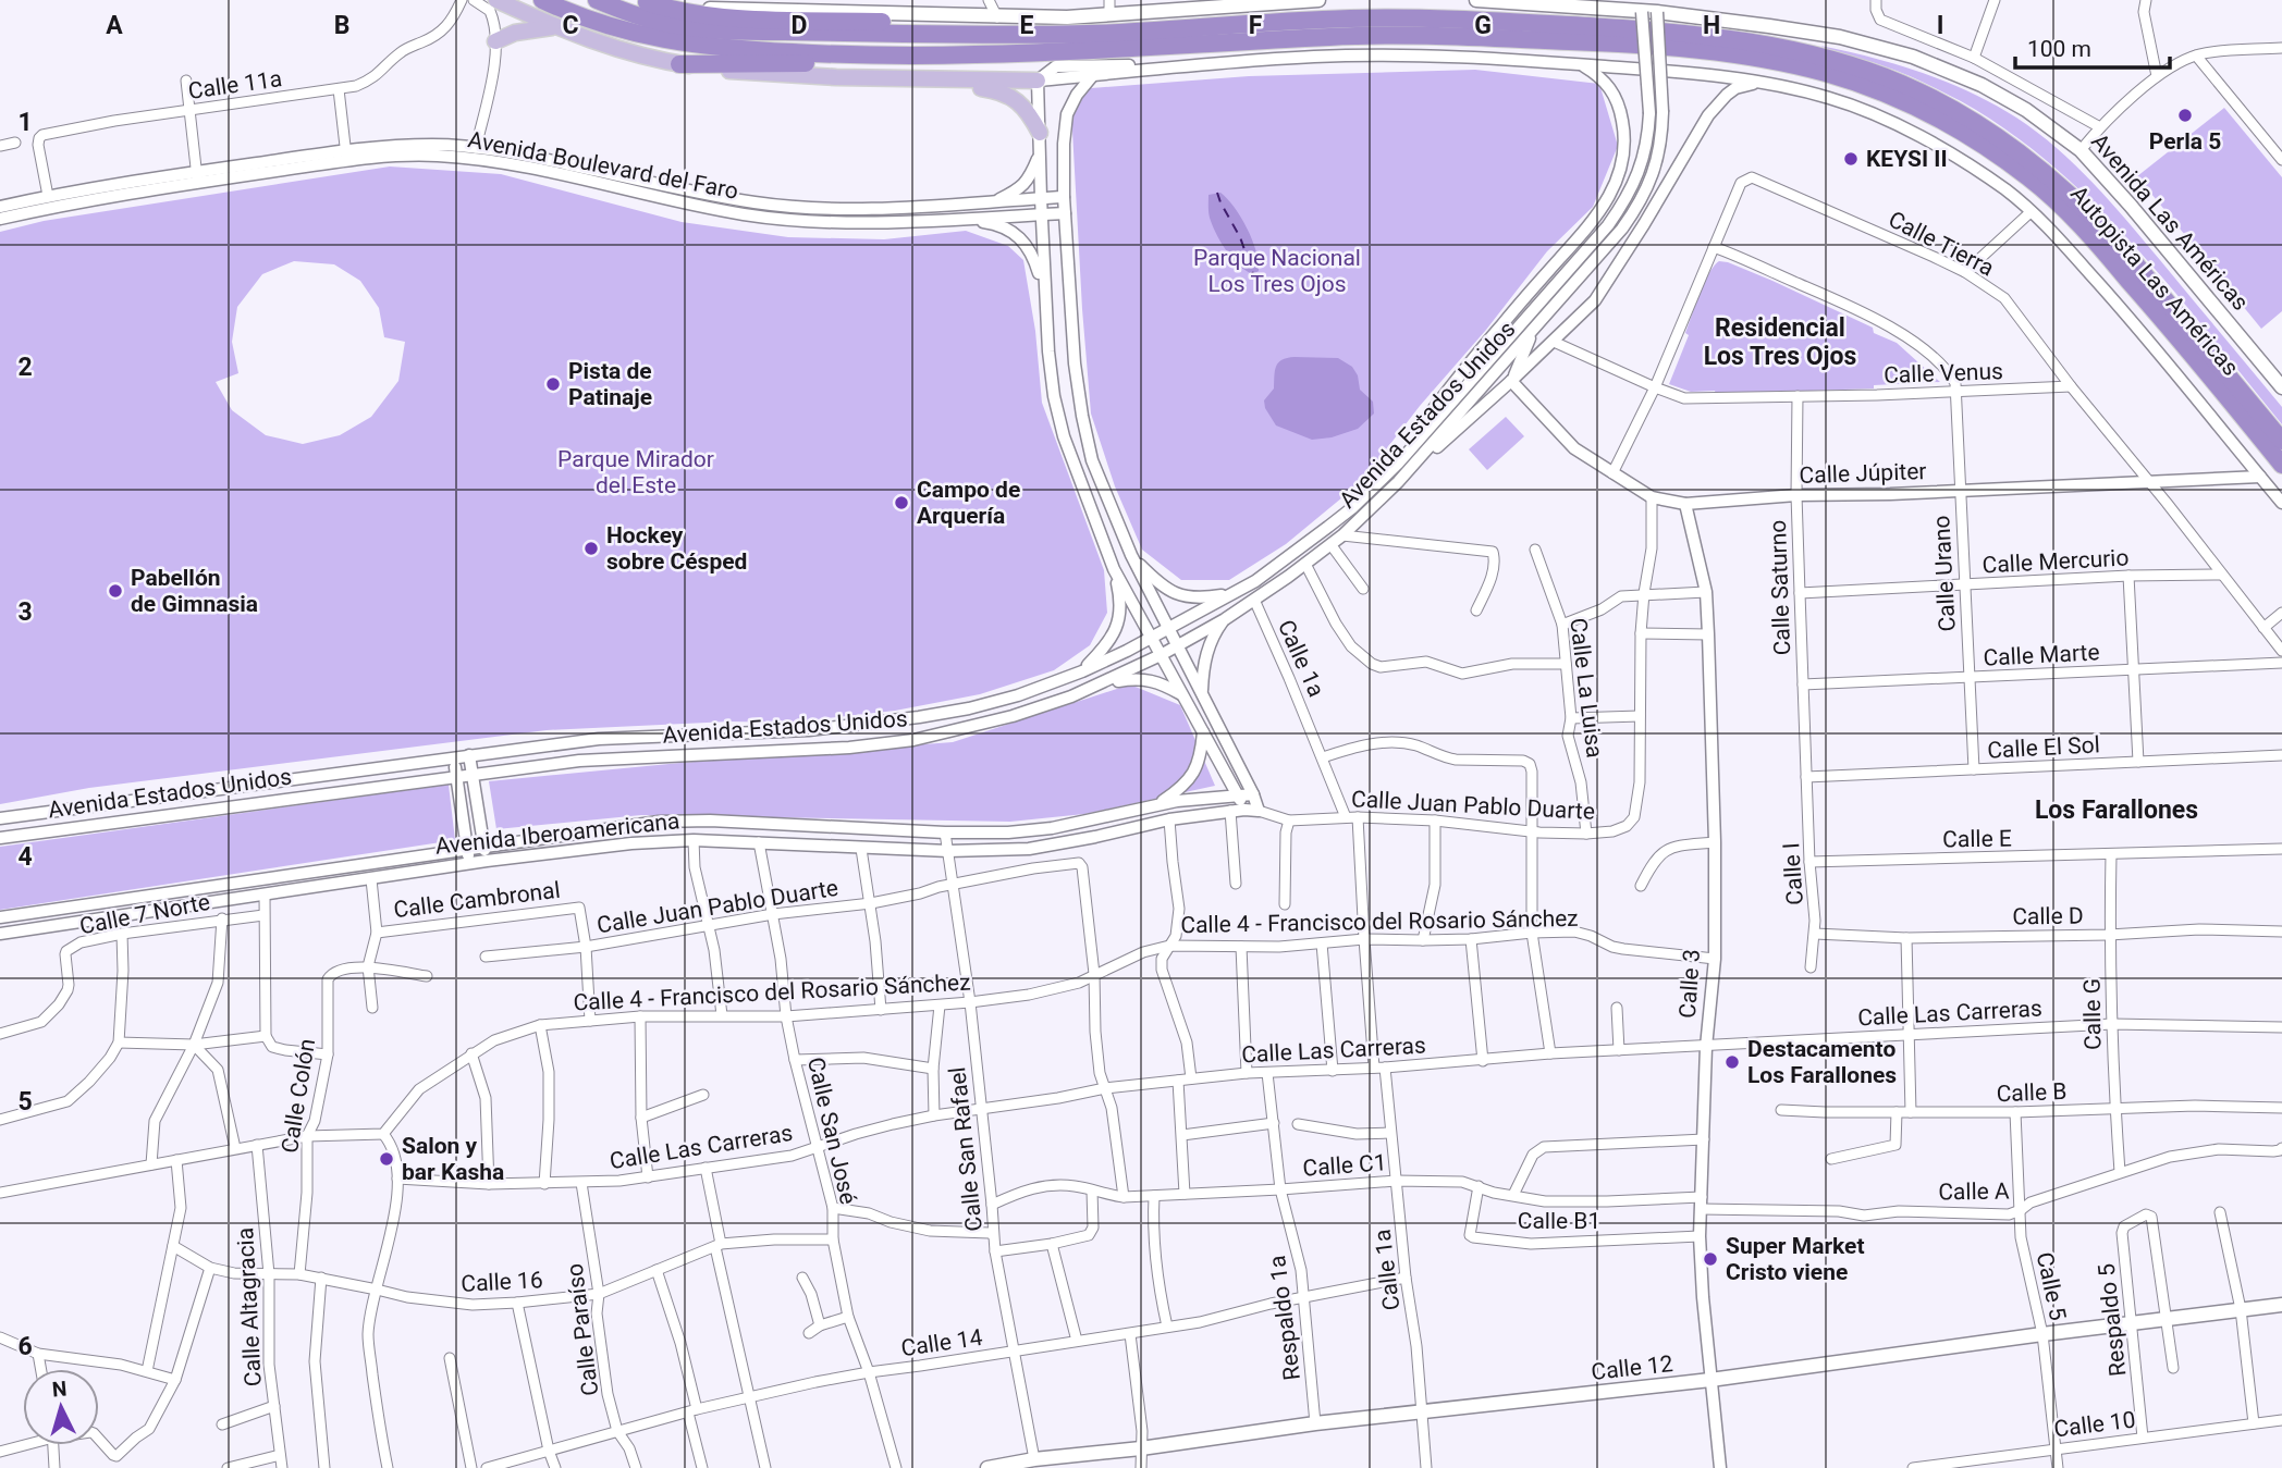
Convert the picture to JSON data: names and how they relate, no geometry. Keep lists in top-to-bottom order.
{
  "streets": {
    "highway": ["Autopista Las Américas"],
    "main road": ["Avenida Las Américas", "Calle 12"],
    "street": [
      "Calle 11a",
      "Avenida Boulevard del Faro",
      "Calle Tierra",
      "Calle Venus",
      "Avenida Estados Unidos",
      "Calle Júpiter",
      "Calle Mercurio",
      "Calle Urano",
      "Calle Saturno",
      "Calle Marte",
      "Calle 1a",
      "Calle La Luisa",
      "Calle El Sol",
      "Calle Juan Pablo Duarte",
      "Avenida Iberoamericana",
      "Calle E",
      "Calle I",
      "Calle Cambronal",
      "Calle 7 Norte",
      "Calle D",
      "Calle 4 - Francisco del Rosario Sánchez",
      "Calle 3",
      "Calle Las Carreras",
      "Calle G",
      "Calle B",
      "Calle Colón",
      "Calle San José",
      "Calle San Rafael",
      "Calle C1",
      "Calle A",
      "Calle B1",
      "Calle 16",
      "Calle 5",
      "Calle Altagracia",
      "Respaldo 1a",
      "Respaldo 5",
      "Calle Paraíso",
      "Calle 14",
      "Calle 10"
    ]
  },
  "crossings": [
    ["Calle 11a", "Avenida Boulevard del Faro"],
    ["Avenida Las Américas", "Avenida Estados Unidos"],
    ["Calle Tierra", "Calle Venus"],
    ["Calle Tierra", "Calle Júpiter"],
    ["Calle Tierra", "Calle Mercurio"],
    ["Calle Venus", "Calle Urano"],
    ["Calle Venus", "Calle Saturno"],
    ["Avenida Estados Unidos", "Calle 1a"],
    ["Calle Júpiter", "Calle Urano"],
    ["Calle Júpiter", "Calle Saturno"],
    ["Calle Júpiter", "Calle Juan Pablo Duarte"],
    ["Calle Júpiter", "Calle 3"],
    ["Calle Mercurio", "Calle Urano"],
    ["Calle Mercurio", "Calle Saturno"],
    ["Calle Urano", "Calle Marte"],
    ["Calle Urano", "Calle El Sol"],
    ["Calle Saturno", "Calle Marte"],
    ["Calle Saturno", "Calle El Sol"],
    ["Calle Saturno", "Calle I"],
    ["Calle 1a", "Calle Juan Pablo Duarte"],
    ["Calle 1a", "Calle 4 - Francisco del Rosario Sánchez"],
    ["Calle 1a", "Calle Las Carreras"],
    ["Calle 1a", "Calle C1"],
    ["Calle 1a", "Calle 14"],
    ["Calle 1a", "Calle 12"],
    ["Calle La Luisa", "Calle Juan Pablo Duarte"],
    ["Calle El Sol", "Calle I"],
    ["Calle Juan Pablo Duarte", "Avenida Iberoamericana"],
    ["Calle Juan Pablo Duarte", "Calle Cambronal"],
    ["Calle Juan Pablo Duarte", "Calle 4 - Francisco del Rosario Sánchez"],
    ["Calle Juan Pablo Duarte", "Calle San José"],
    ["Calle Juan Pablo Duarte", "Calle San Rafael"],
    ["Avenida Iberoamericana", "Calle San José"],
    ["Avenida Iberoamericana", "Calle San Rafael"],
    ["Calle E", "Calle I"],
    ["Calle E", "Calle G"],
    ["Calle I", "Calle D"],
    ["Calle D", "Calle G"],
    ["Calle 4 - Francisco del Rosario Sánchez", "Calle 3"],
    ["Calle 4 - Francisco del Rosario Sánchez", "Calle San José"],
    ["Calle 4 - Francisco del Rosario Sánchez", "Calle San Rafael"],
    ["Calle 3", "Calle Las Carreras"],
    ["Calle 3", "Calle C1"],
    ["Calle 3", "Calle A"],
    ["Calle 3", "Calle B1"],
    ["Calle 3", "Calle 12"],
    ["Calle Las Carreras", "Calle G"],
    ["Calle Las Carreras", "Calle San José"],
    ["Calle Las Carreras", "Calle San Rafael"],
    ["Calle Las Carreras", "Respaldo 1a"],
    ["Calle Las Carreras", "Calle Paraíso"],
    ["Calle G", "Calle B"],
    ["Calle G", "Calle A"],
    ["Calle B", "Calle 5"],
    ["Calle Colón", "Calle 16"],
    ["Calle San José", "Calle 16"],
    ["Calle San José", "Calle 14"],
    ["Calle San Rafael", "Calle C1"],
    ["Calle San Rafael", "Calle 14"],
    ["Calle San Rafael", "Calle 12"],
    ["Calle C1", "Calle A"],
    ["Calle C1", "Calle B1"],
    ["Calle C1", "Respaldo 1a"],
    ["Calle A", "Calle 5"],
    ["Calle 16", "Calle Altagracia"],
    ["Calle 16", "Calle Paraíso"],
    ["Calle 5", "Calle 12"],
    ["Calle 5", "Calle 10"],
    ["Respaldo 1a", "Calle 14"],
    ["Respaldo 1a", "Calle 12"],
    ["Respaldo 5", "Calle 12"],
    ["Respaldo 5", "Calle 10"],
    ["Calle Paraíso", "Calle 14"]
  ],
  "districts": ["Residencial Los Tres Ojos", "Los Farallones"],
  "parks": ["Parque Nacional Los Tres Ojos", "Parque Mirador del Este"],
  "places": [
    "Perla 5",
    "KEYSI II",
    "Pista de Patinaje",
    "Campo de Arquería",
    "Hockey sobre Césped",
    "Pabellón de Gimnasia",
    "Destacamento Los Farallones",
    "Salon y bar Kasha",
    "Super Market Cristo viene"
  ],
  "scale_bar": "100 m",
  "north": "top",
  "grid": {
    "columns": [
      "A",
      "B",
      "C",
      "D",
      "E",
      "F",
      "G",
      "H",
      "I"
    ],
    "rows": [
      "1",
      "2",
      "3",
      "4",
      "5",
      "6"
    ]
  }
}
